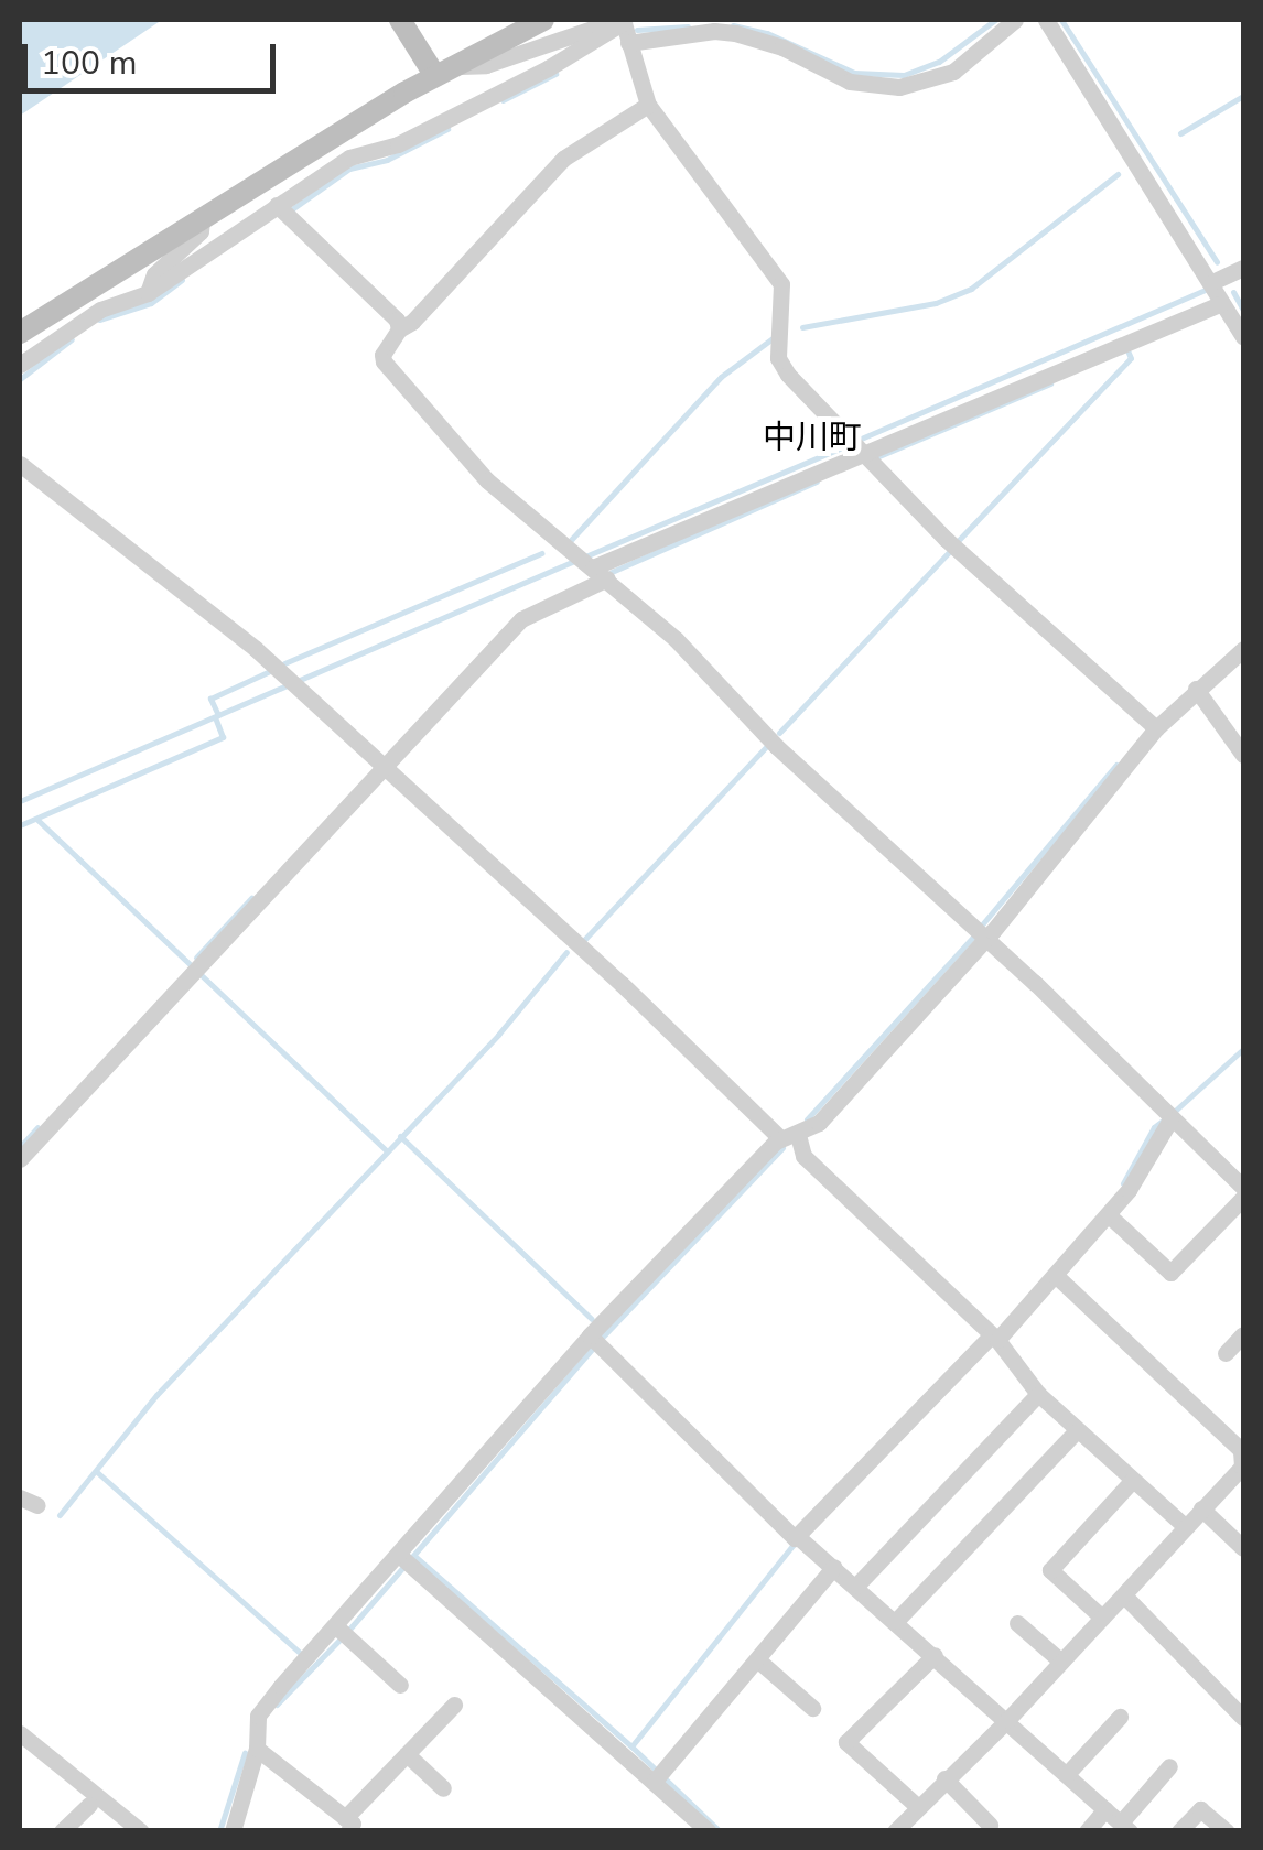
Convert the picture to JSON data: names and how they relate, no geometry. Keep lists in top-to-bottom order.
{
  "districts": ["中川町"],
  "scale_bar": "100 m"
}
